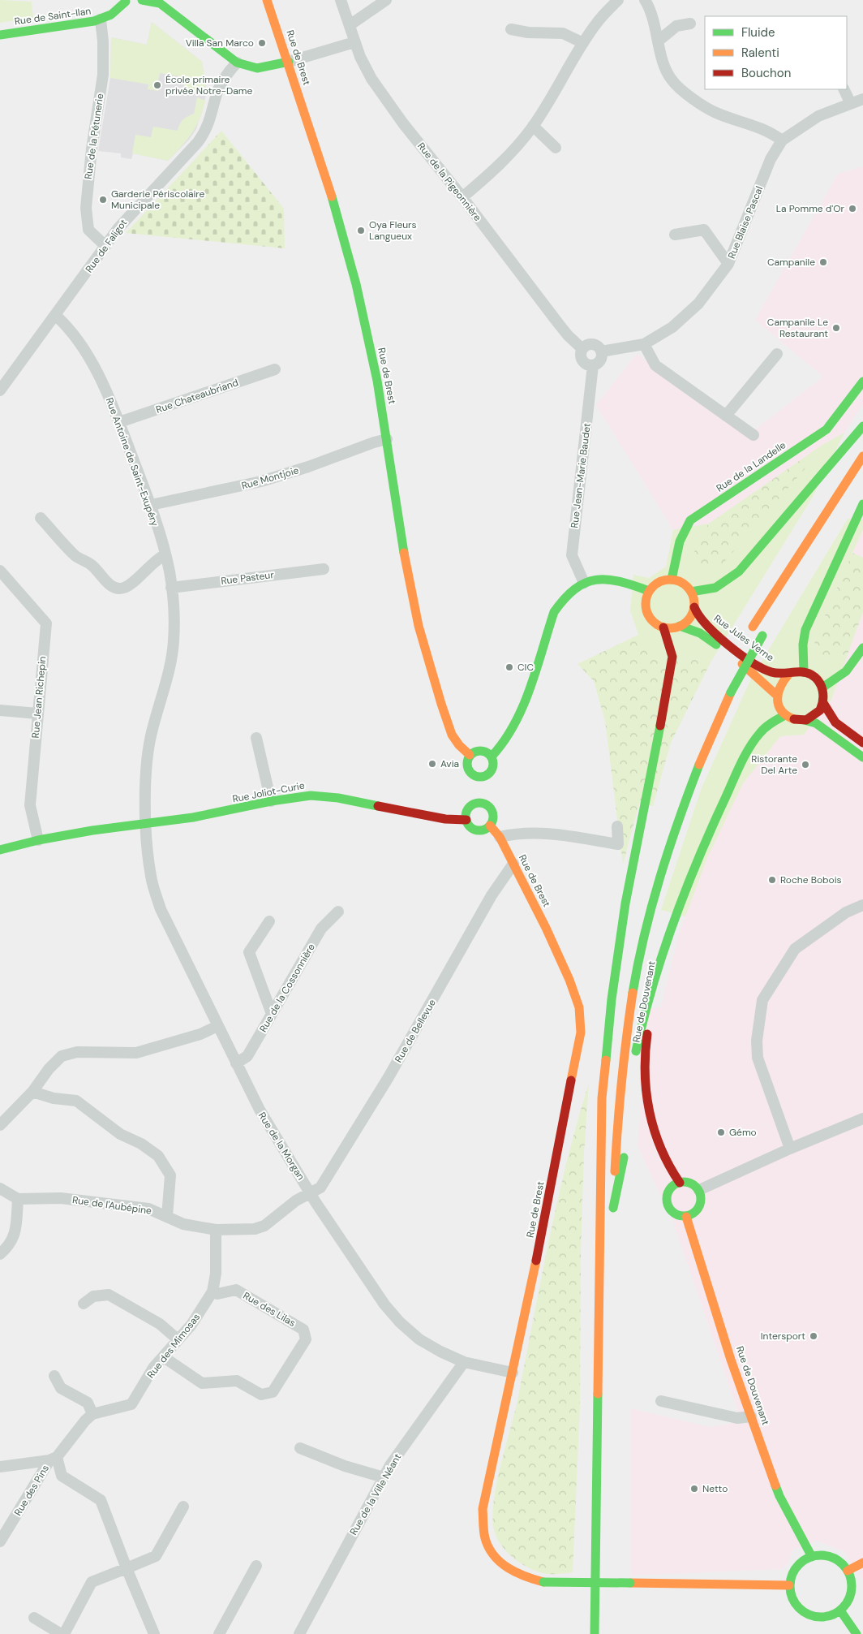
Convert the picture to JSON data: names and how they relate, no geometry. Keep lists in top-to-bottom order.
{
  "streets": {
    "main road": [
      "Rue de Saint-Ilan",
      "Rue de Brest",
      "Rue de la Landelle",
      "Rue Jules Verne",
      "Rue Joliot-Curie",
      "Rue de Douvenant"
    ],
    "street": [
      "Rue de la Pétunerie",
      "Rue de la Pigeonnière",
      "Rue Blaise Pascal",
      "Rue de Faligot",
      "Rue Chateaubriand",
      "Rue Antoine de Saint-Exupéry",
      "Rue Jean-Marie Baudet",
      "Rue Montjoie",
      "Rue Pasteur",
      "Rue Jean Richepin",
      "Rue de la Cossonnière",
      "Rue de Bellevue",
      "Rue de la Morgan",
      "Rue de l'Aubépine",
      "Rue des Lilas",
      "Rue des Mimosas",
      "Rue des Pins",
      "Rue de la Ville Néant"
    ]
  },
  "crossings": [
    ["Rue de Saint-Ilan", "Rue de la Pétunerie"],
    ["Rue de Brest", "Rue Montjoie"],
    ["Rue de Brest", "Rue Joliot-Curie"],
    ["Rue de Brest", "Rue de Douvenant"],
    ["Rue de Brest", "Rue de Bellevue"],
    ["Rue de Brest", "Rue de la Morgan"],
    ["Rue de la Pétunerie", "Rue de Faligot"],
    ["Rue de la Pigeonnière", "Rue Blaise Pascal"],
    ["Rue de la Pigeonnière", "Rue Jean-Marie Baudet"],
    ["Rue Blaise Pascal", "Rue Jean-Marie Baudet"],
    ["Rue de Faligot", "Rue Antoine de Saint-Exupéry"],
    ["Rue Chateaubriand", "Rue Antoine de Saint-Exupéry"],
    ["Rue Antoine de Saint-Exupéry", "Rue Montjoie"],
    ["Rue Antoine de Saint-Exupéry", "Rue Pasteur"],
    ["Rue Antoine de Saint-Exupéry", "Rue Joliot-Curie"],
    ["Rue Antoine de Saint-Exupéry", "Rue de la Morgan"],
    ["Rue de la Landelle", "Rue Jules Verne"],
    ["Rue Jean Richepin", "Rue Joliot-Curie"],
    ["Rue de la Cossonnière", "Rue de la Morgan"],
    ["Rue de Bellevue", "Rue de la Morgan"],
    ["Rue de Bellevue", "Rue de l'Aubépine"],
    ["Rue de la Morgan", "Rue de l'Aubépine"],
    ["Rue de la Morgan", "Rue de la Ville Néant"],
    ["Rue de l'Aubépine", "Rue des Mimosas"],
    ["Rue des Lilas", "Rue des Mimosas"]
  ],
  "places": [
    "Villa San Marco",
    "École primaire privée Notre-Dame",
    "Garderie Périscolaire Municipale",
    "La Pomme d'Or",
    "Oya Fleurs Langueux",
    "Campanile",
    "Campanile Le Restaurant",
    "CIC",
    "Avia",
    "Ristorante Del Arte",
    "Roche Bobois",
    "Gémo",
    "Intersport",
    "Netto"
  ],
  "legend": ["Fluide", "Ralenti", "Bouchon"]
}
